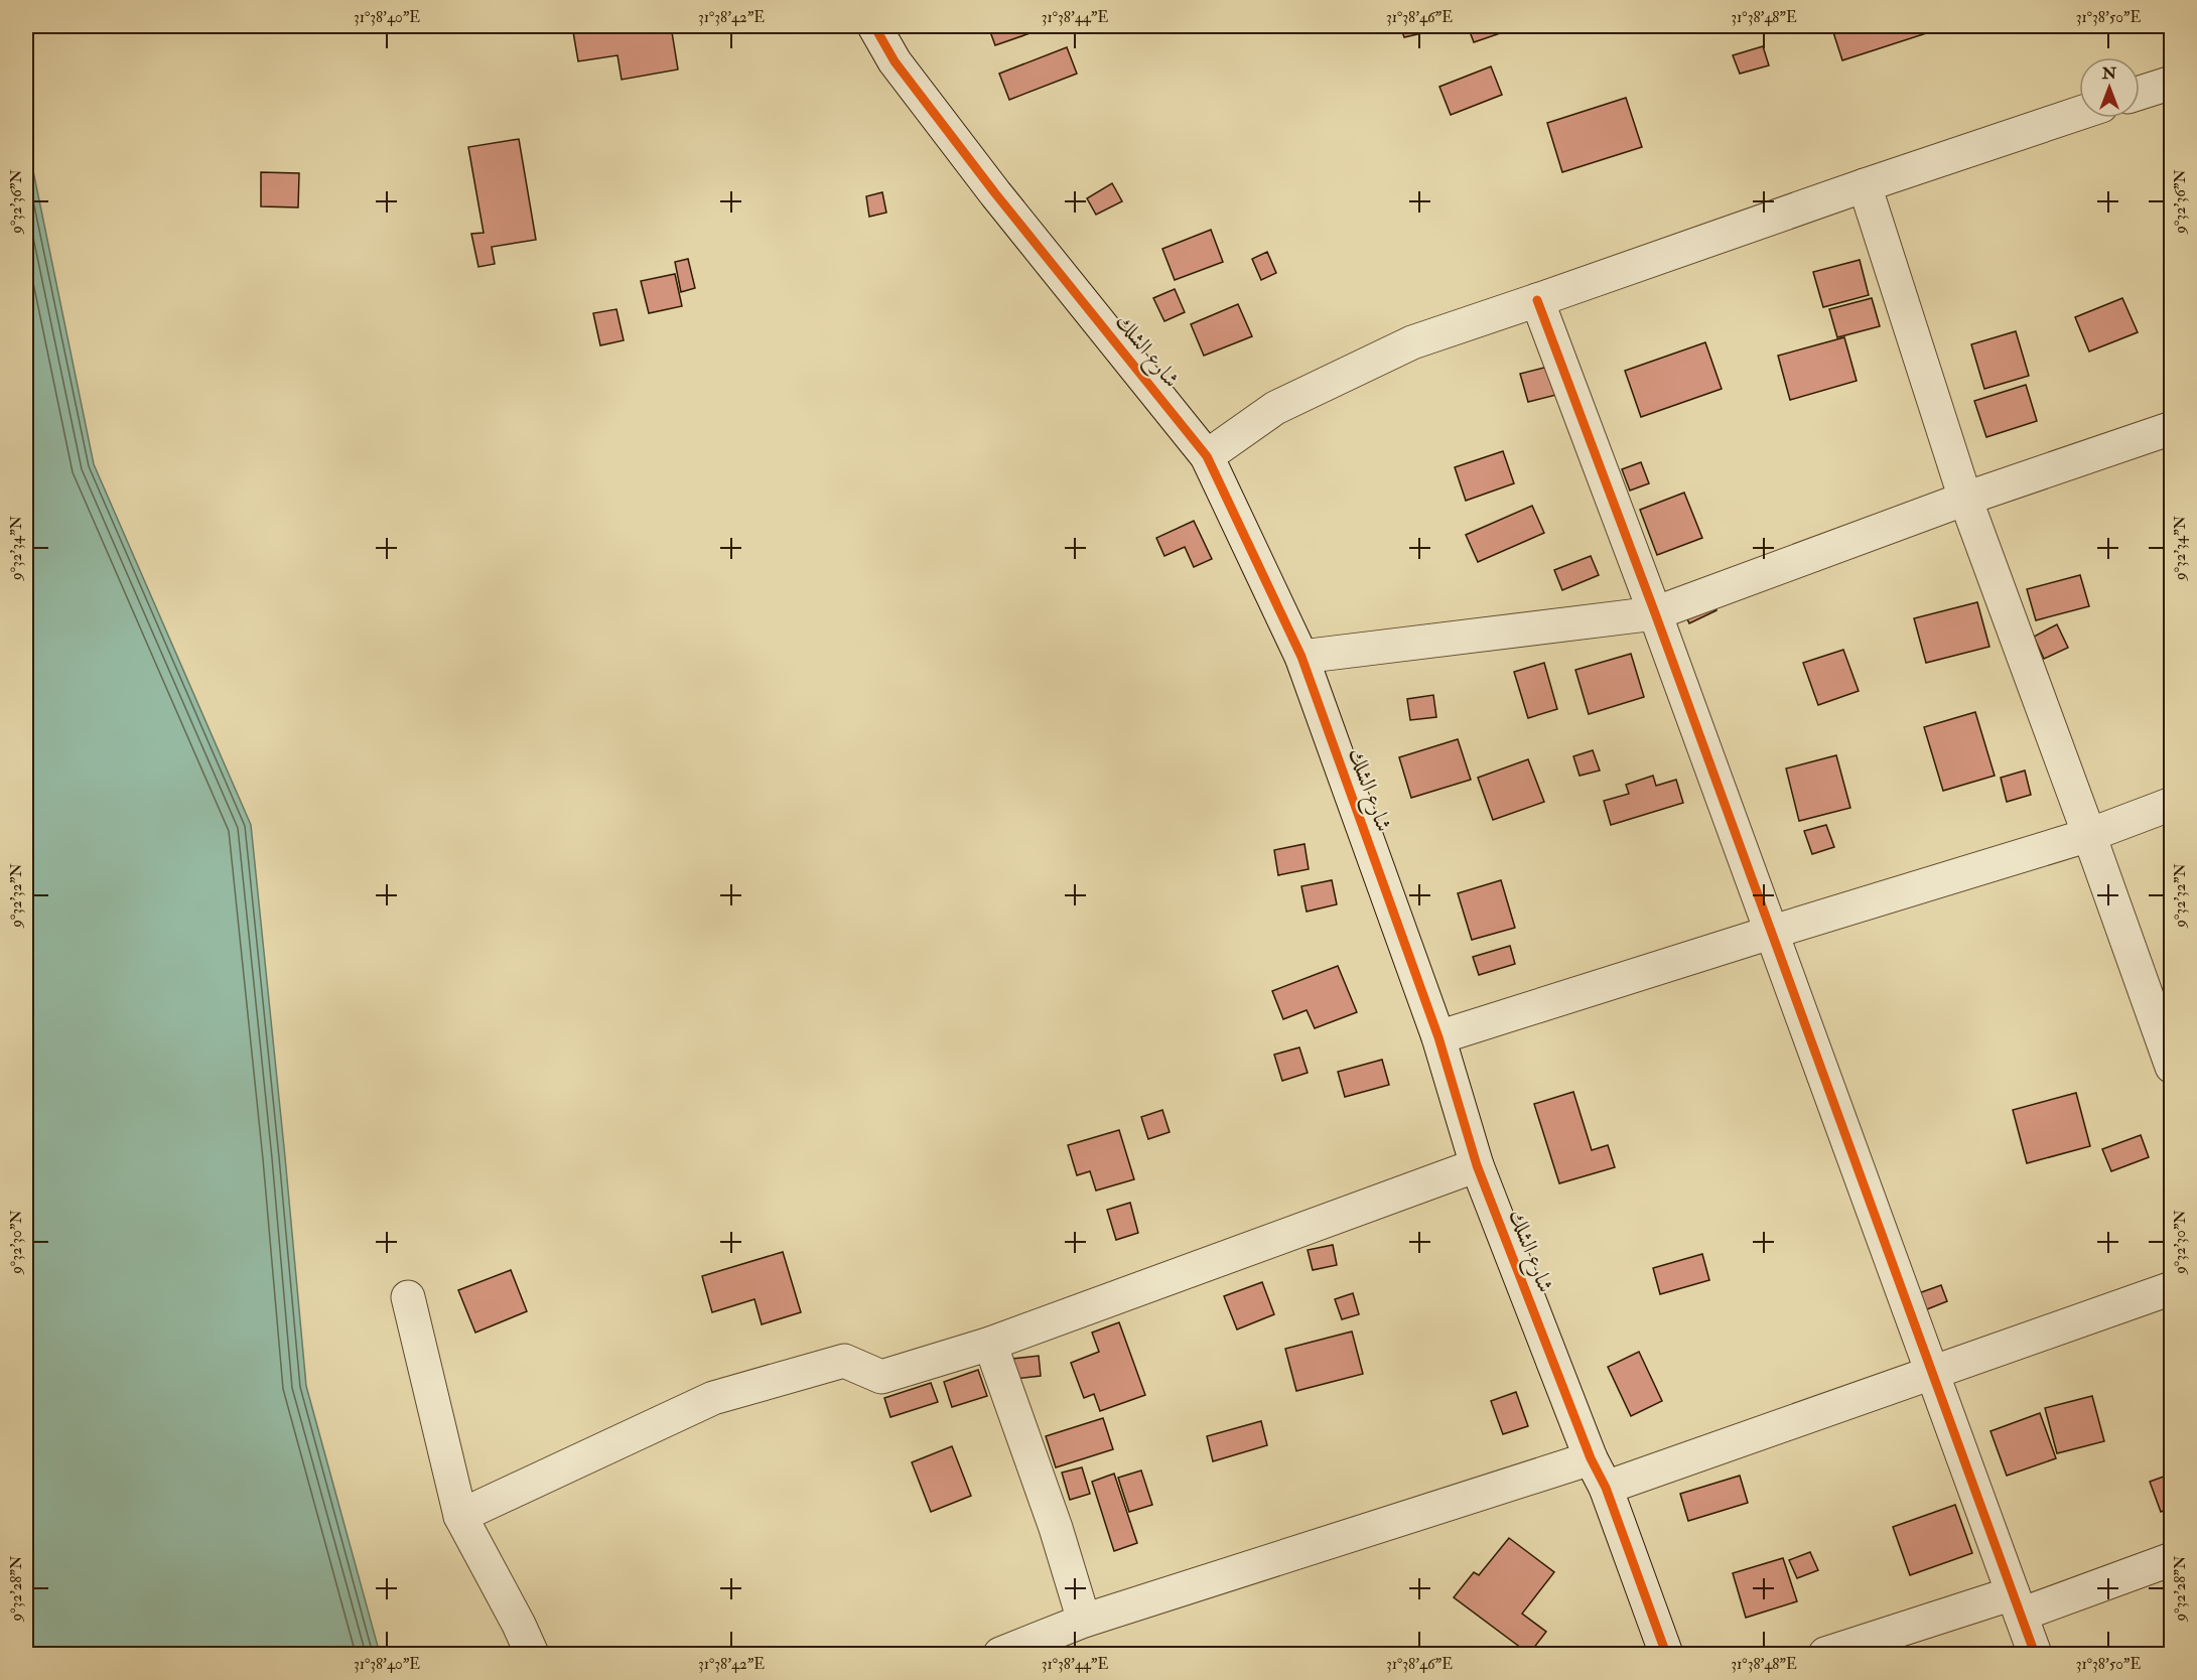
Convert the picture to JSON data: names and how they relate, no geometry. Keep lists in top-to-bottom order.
{
  "streets": {
    "street": ["شارع الشلك"]
  },
  "north": "top",
  "coordinates": [
    "31°38'40\"E",
    "31°38'42\"E",
    "31°38'44\"E",
    "31°38'46\"E",
    "31°38'48\"E",
    "31°38'50\"E",
    "9°32'36\"N",
    "9°32'34\"N",
    "9°32'32\"N",
    "9°32'30\"N",
    "9°32'28\"N"
  ]
}
